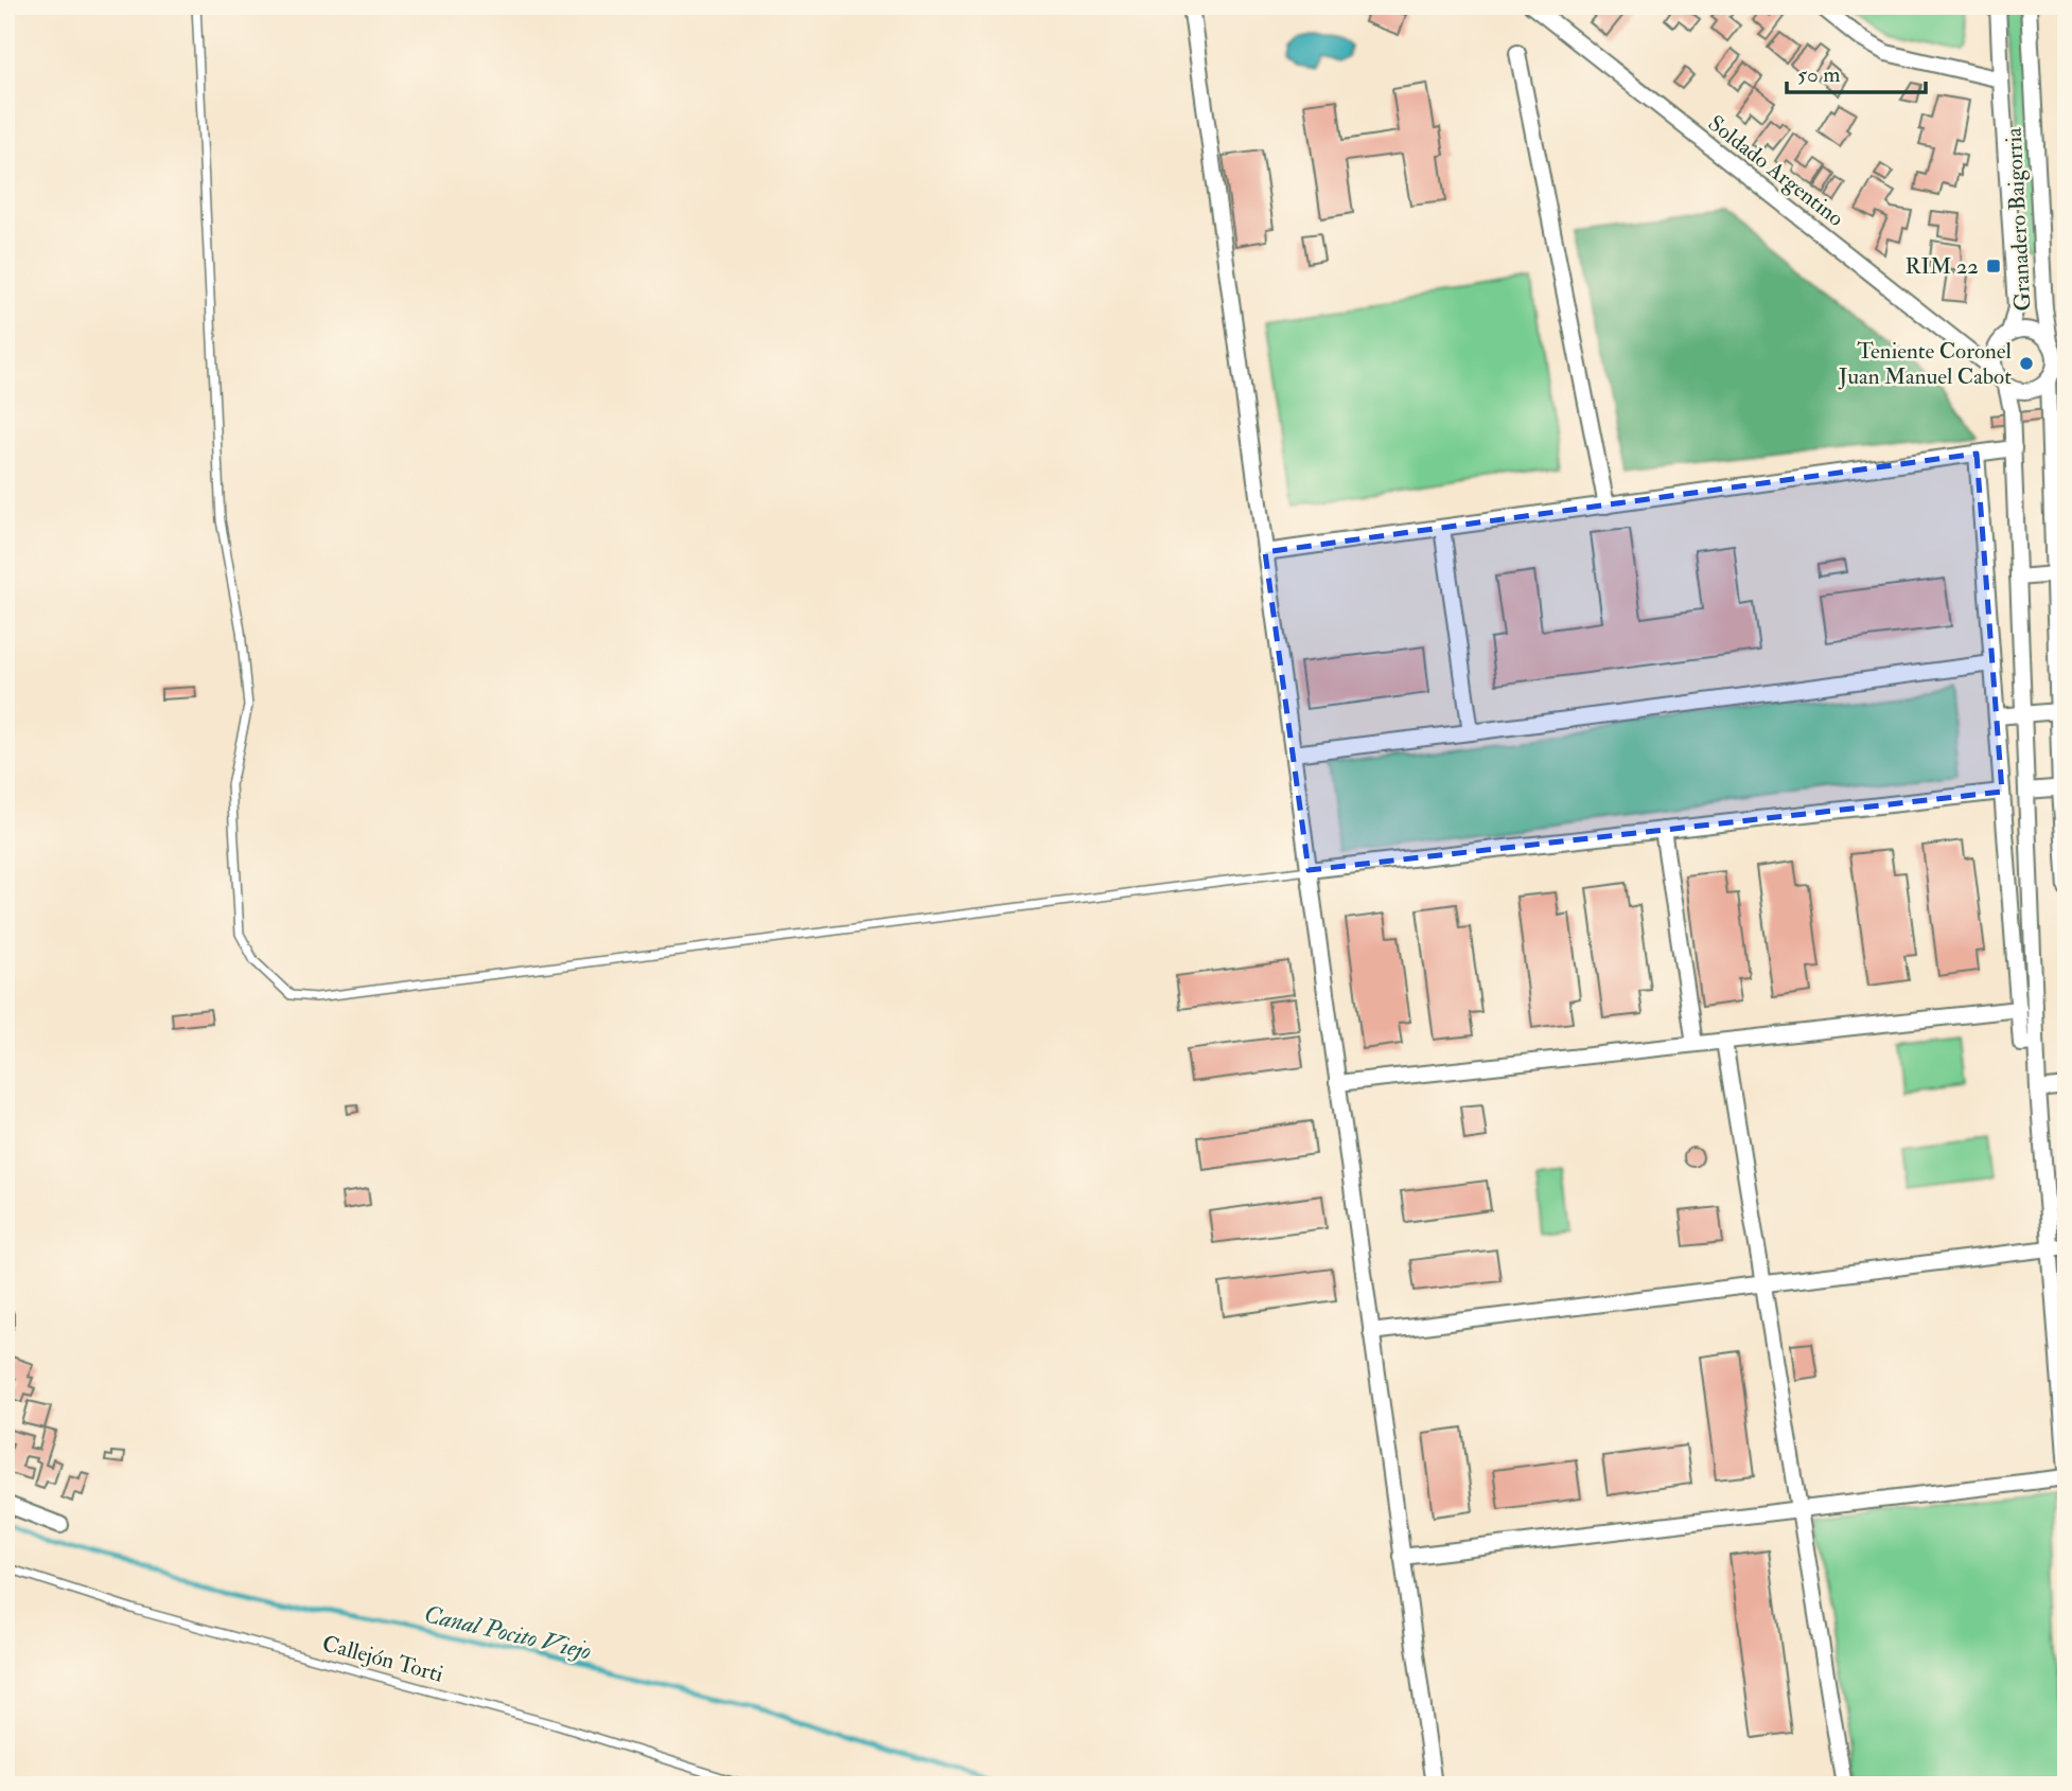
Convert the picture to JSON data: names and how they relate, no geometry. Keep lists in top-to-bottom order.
{
  "streets": {
    "street": ["Soldado Argentino", "Granadero Baigorria"],
    "lane": ["Callejón Torti"]
  },
  "crossings": [
    ["Soldado Argentino", "Granadero Baigorria"]
  ],
  "water": ["Canal Pocito Viejo"],
  "places": {
    "transit": ["RIM 22"],
    "other": ["Teniente Coronel Juan Manuel Cabot"]
  },
  "scale_bar": "50 m"
}
